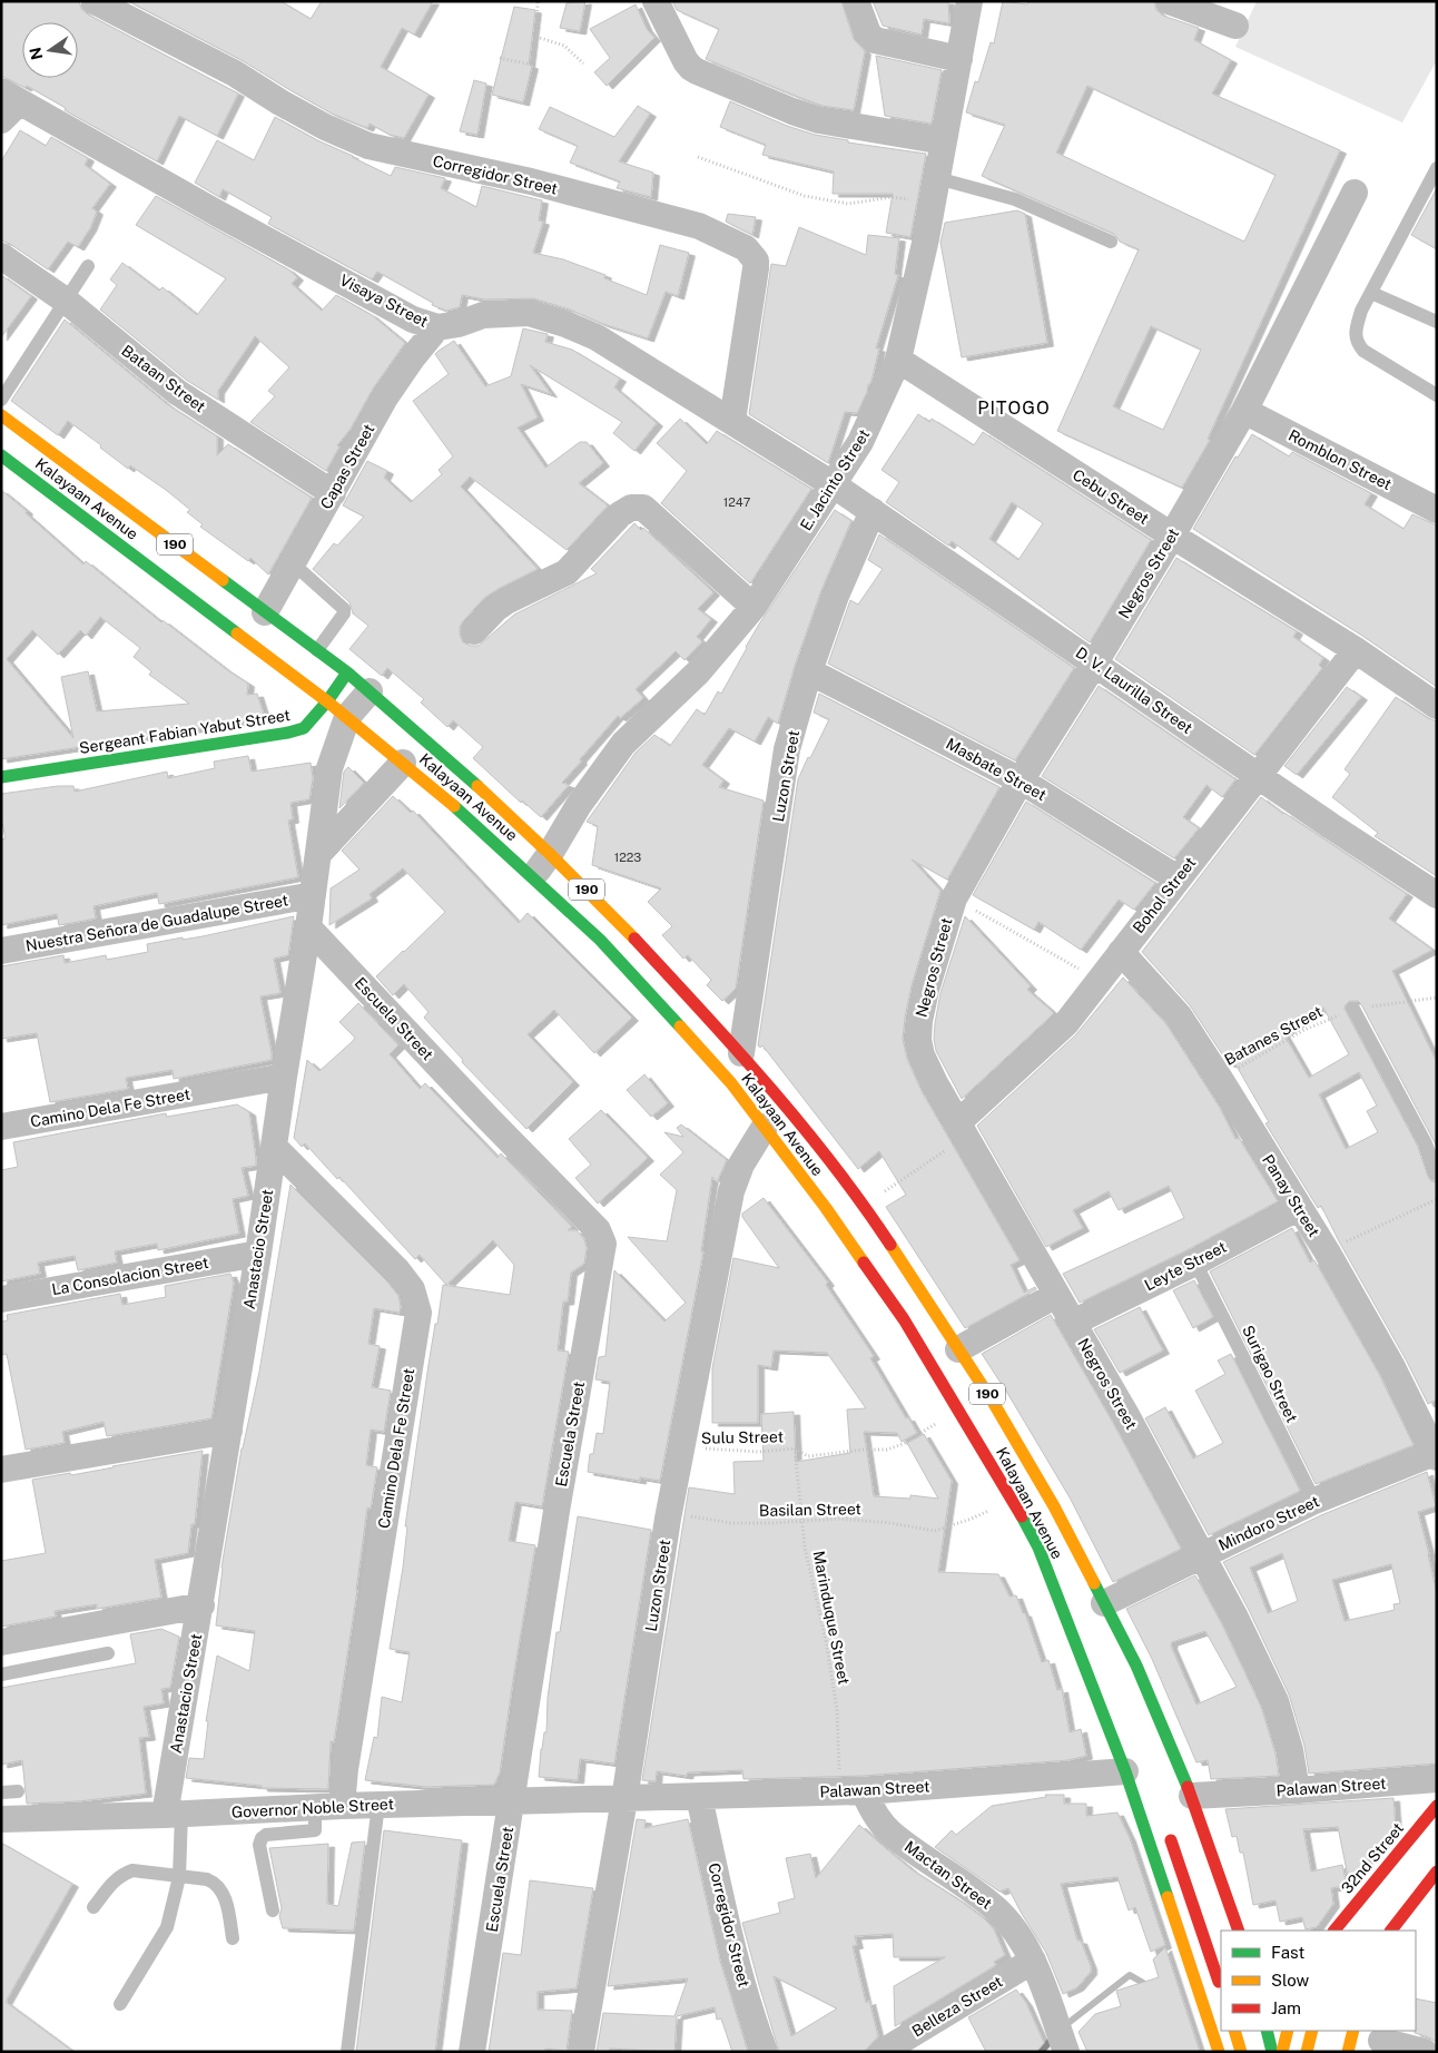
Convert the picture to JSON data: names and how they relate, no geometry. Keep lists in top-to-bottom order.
{
  "streets": {
    "main road": [
      "Kalayaan Avenue",
      "190",
      "Sergeant Fabian Yabut Street",
      "32nd Street"
    ],
    "street": [
      "Corregidor Street",
      "Visaya Street",
      "Bataan Street",
      "Romblon Street",
      "Capas Street",
      "E. Jacinto Street",
      "Cebu Street",
      "Negros Street",
      "D. V. Laurilla Street",
      "Masbate Street",
      "Luzon Street",
      "Bohol Street",
      "Nuestra Señora de Guadalupe Street",
      "Escuela Street",
      "Camino Dela Fe Street",
      "Panay Street",
      "Anastacio Street",
      "Leyte Street",
      "La Consolacion Street",
      "Mindoro Street",
      "Palawan Street",
      "Governor Noble Street",
      "Mactan Street",
      "Belleza Street"
    ],
    "lane": ["Surigao Street"],
    "path": [
      "Batanes Street",
      "Sulu Street",
      "Basilan Street",
      "Marinduque Street"
    ]
  },
  "crossings": [
    ["Corregidor Street", "Visaya Street"],
    ["Corregidor Street", "Palawan Street"],
    ["Visaya Street", "Capas Street"],
    ["Visaya Street", "E. Jacinto Street"],
    ["Visaya Street", "D. V. Laurilla Street"],
    ["Bataan Street", "Capas Street"],
    ["Romblon Street", "Negros Street"],
    ["Capas Street", "Kalayaan Avenue"],
    ["E. Jacinto Street", "Cebu Street"],
    ["E. Jacinto Street", "Kalayaan Avenue"],
    ["E. Jacinto Street", "D. V. Laurilla Street"],
    ["Cebu Street", "Negros Street"],
    ["Cebu Street", "Bohol Street"],
    ["Kalayaan Avenue", "Sergeant Fabian Yabut Street"],
    ["Kalayaan Avenue", "Luzon Street"],
    ["Kalayaan Avenue", "Anastacio Street"],
    ["Kalayaan Avenue", "Sulu Street"],
    ["Kalayaan Avenue", "Basilan Street"],
    ["Kalayaan Avenue", "Mindoro Street"],
    ["Kalayaan Avenue", "Palawan Street"],
    ["Negros Street", "D. V. Laurilla Street"],
    ["Negros Street", "Masbate Street"],
    ["Negros Street", "Bohol Street"],
    ["Negros Street", "Leyte Street"],
    ["Negros Street", "Mindoro Street"],
    ["Negros Street", "Palawan Street"],
    ["D. V. Laurilla Street", "Luzon Street"],
    ["D. V. Laurilla Street", "Bohol Street"],
    ["Sergeant Fabian Yabut Street", "Anastacio Street"],
    ["Masbate Street", "Luzon Street"],
    ["Masbate Street", "Bohol Street"],
    ["Luzon Street", "Sulu Street"],
    ["Luzon Street", "Basilan Street"],
    ["Luzon Street", "Palawan Street"],
    ["Luzon Street", "Governor Noble Street"],
    ["Bohol Street", "Panay Street"],
    ["Nuestra Señora de Guadalupe Street", "Anastacio Street"],
    ["Escuela Street", "Anastacio Street"],
    ["Escuela Street", "Governor Noble Street"],
    ["Batanes Street", "Panay Street"],
    ["Camino Dela Fe Street", "Anastacio Street"],
    ["Camino Dela Fe Street", "Governor Noble Street"],
    ["Panay Street", "Leyte Street"],
    ["Panay Street", "Mindoro Street"],
    ["Anastacio Street", "La Consolacion Street"],
    ["Anastacio Street", "Governor Noble Street"],
    ["Leyte Street", "Surigao Street"],
    ["Surigao Street", "Mindoro Street"],
    ["Sulu Street", "Marinduque Street"],
    ["Basilan Street", "Marinduque Street"],
    ["Marinduque Street", "Palawan Street"],
    ["Marinduque Street", "Mactan Street"],
    ["Palawan Street", "Governor Noble Street"],
    ["Palawan Street", "Mactan Street"],
    ["Mactan Street", "Belleza Street"]
  ],
  "districts": ["PITOGO"],
  "house_numbers": ["1247", "1223"],
  "legend": ["Fast", "Slow", "Jam"],
  "north": "left"
}
